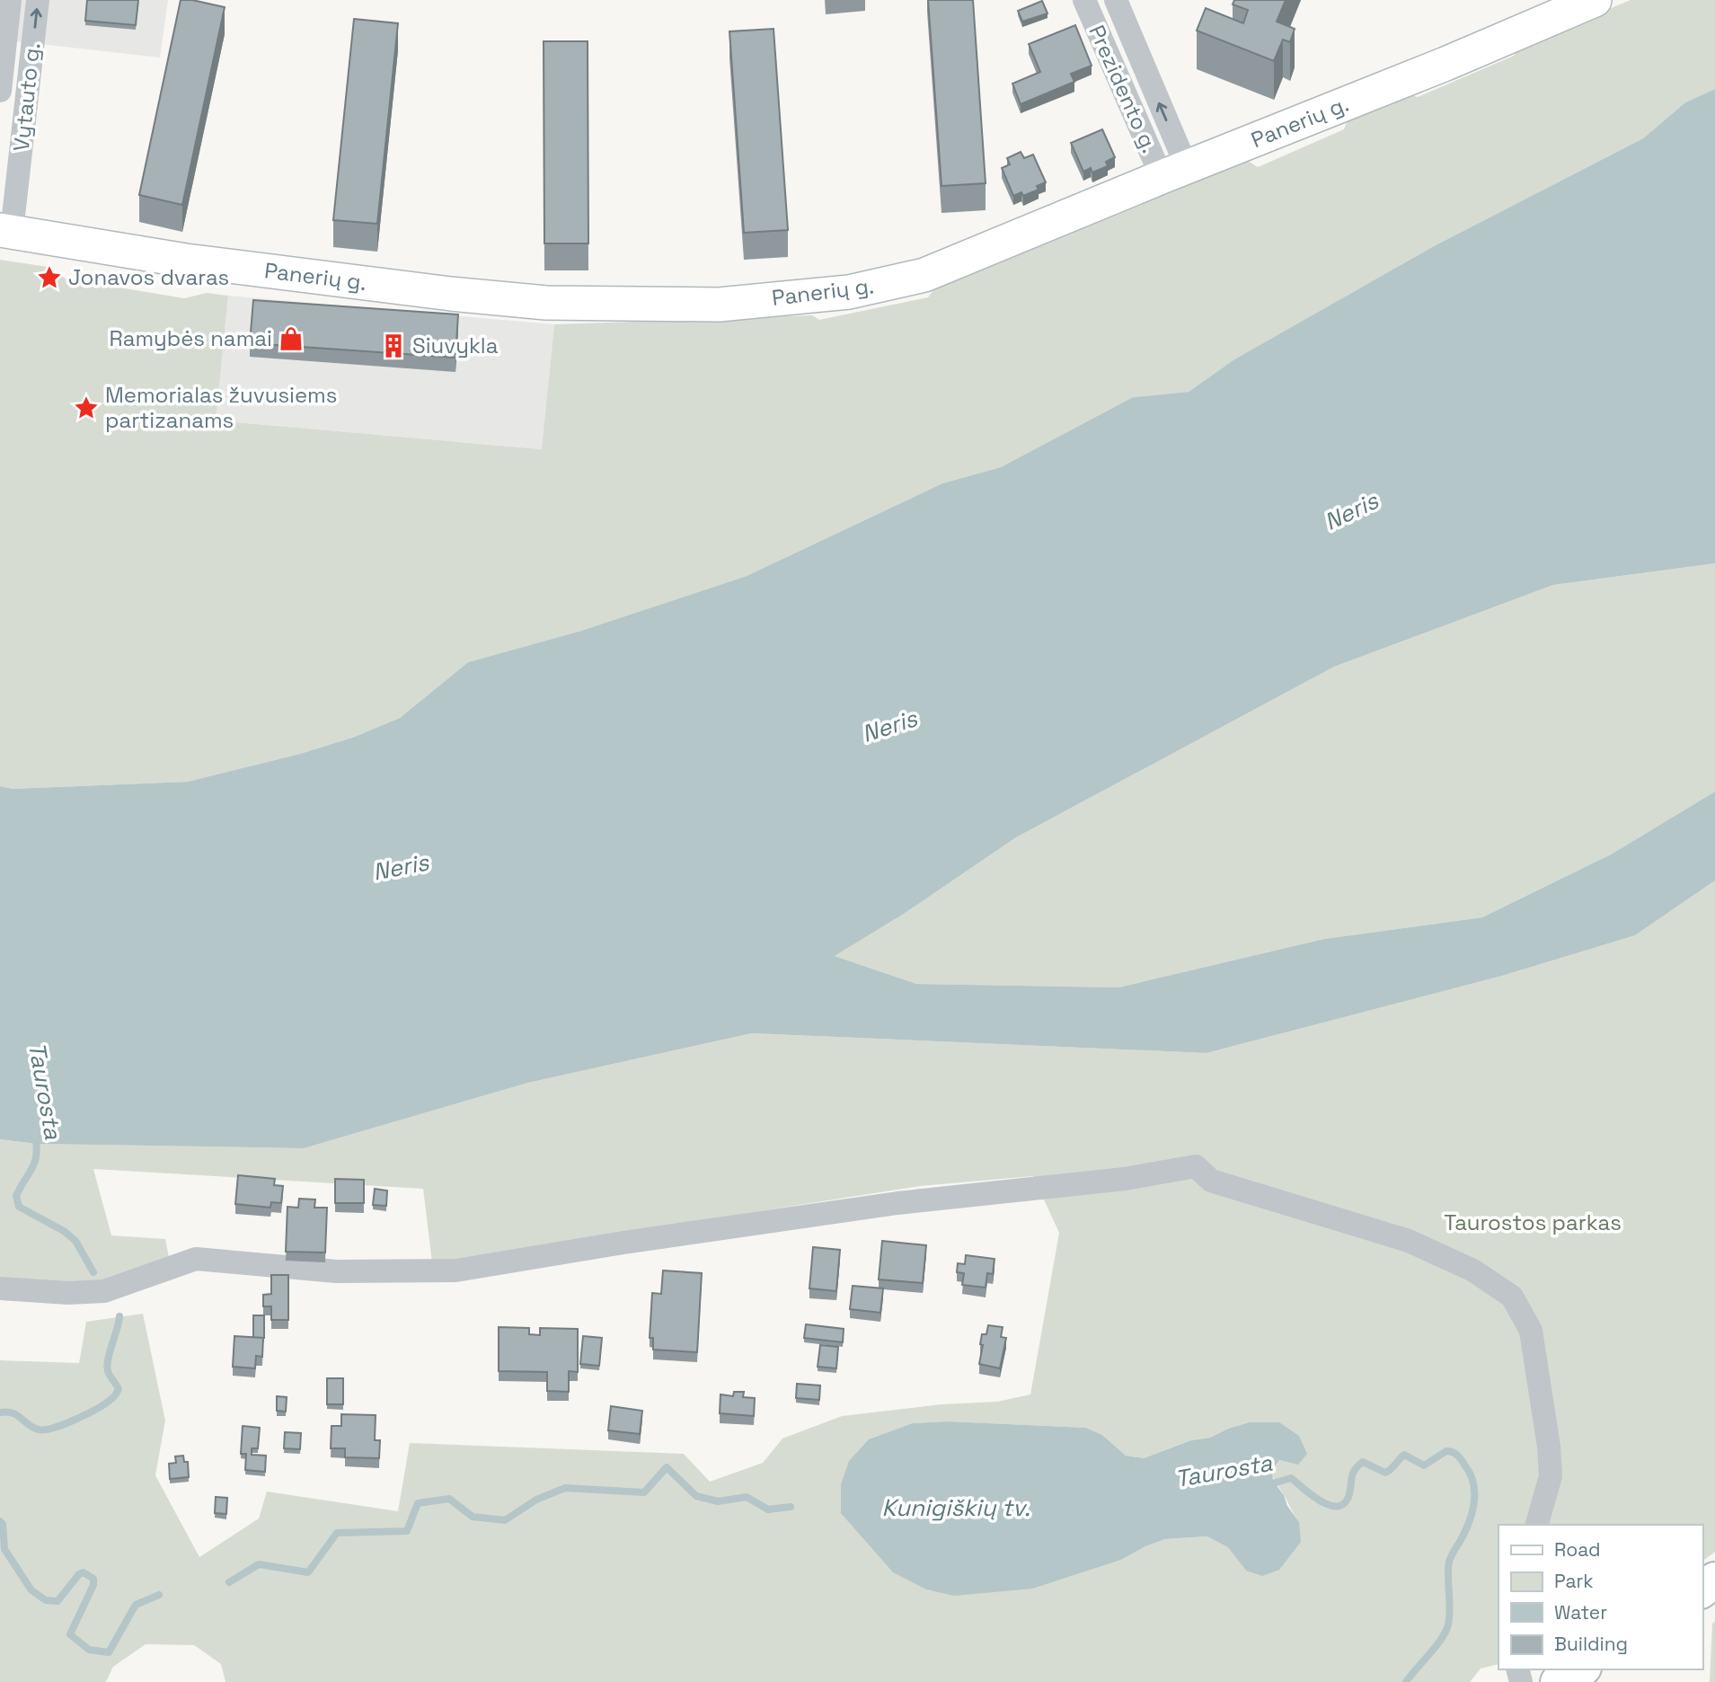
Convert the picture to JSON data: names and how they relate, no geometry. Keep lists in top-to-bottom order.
{
  "streets": {
    "street": ["Prezidento g.", "Vytauto g.", "Panerių g."]
  },
  "crossings": [
    ["Prezidento g.", "Panerių g."],
    ["Vytauto g.", "Panerių g."]
  ],
  "water": ["Neris", "Taurosta", "Kunigiškių tv."],
  "parks": ["Taurostos parkas"],
  "places": {
    "place": ["Jonavos dvaras", "Memorialas žuvusiems partizanams"],
    "shop": ["Ramybės namai"],
    "building": ["Siuvykla"]
  },
  "legend": [
    "Road",
    "Park",
    "Water",
    "Building"
  ]
}
